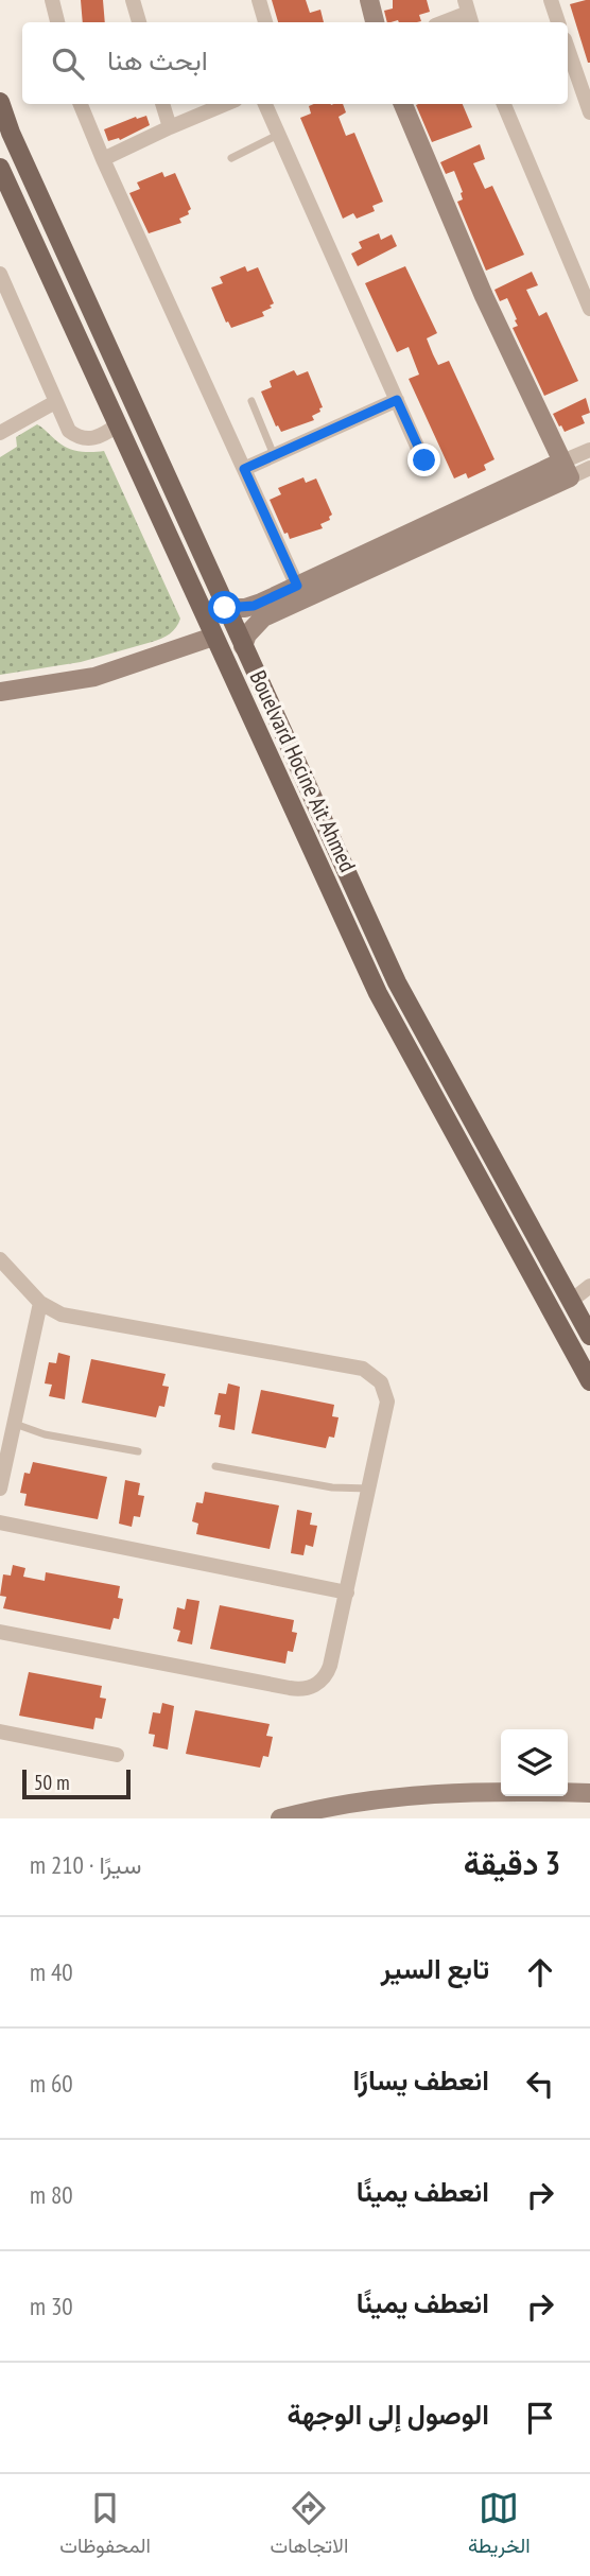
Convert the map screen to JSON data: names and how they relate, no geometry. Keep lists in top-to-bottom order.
{
  "streets": {
    "main road": ["Bouelvard Hocine Ait Ahmed"]
  },
  "scale_bar": "50 m",
  "page": {
    "search": "ابحث هنا",
    "scale": "50 m",
    "heading": ["3 دقيقة", "سيرًا · 210 m"],
    "list": [
      ["تابع السير", "40 m"],
      ["انعطف يسارًا", "60 m"],
      ["انعطف يمينًا", "80 m"],
      ["انعطف يمينًا", "30 m"],
      "الوصول إلى الوجهة"
    ],
    "nav": ["الخريطة", "الاتجاهات", "المحفوظات"]
  }
}
